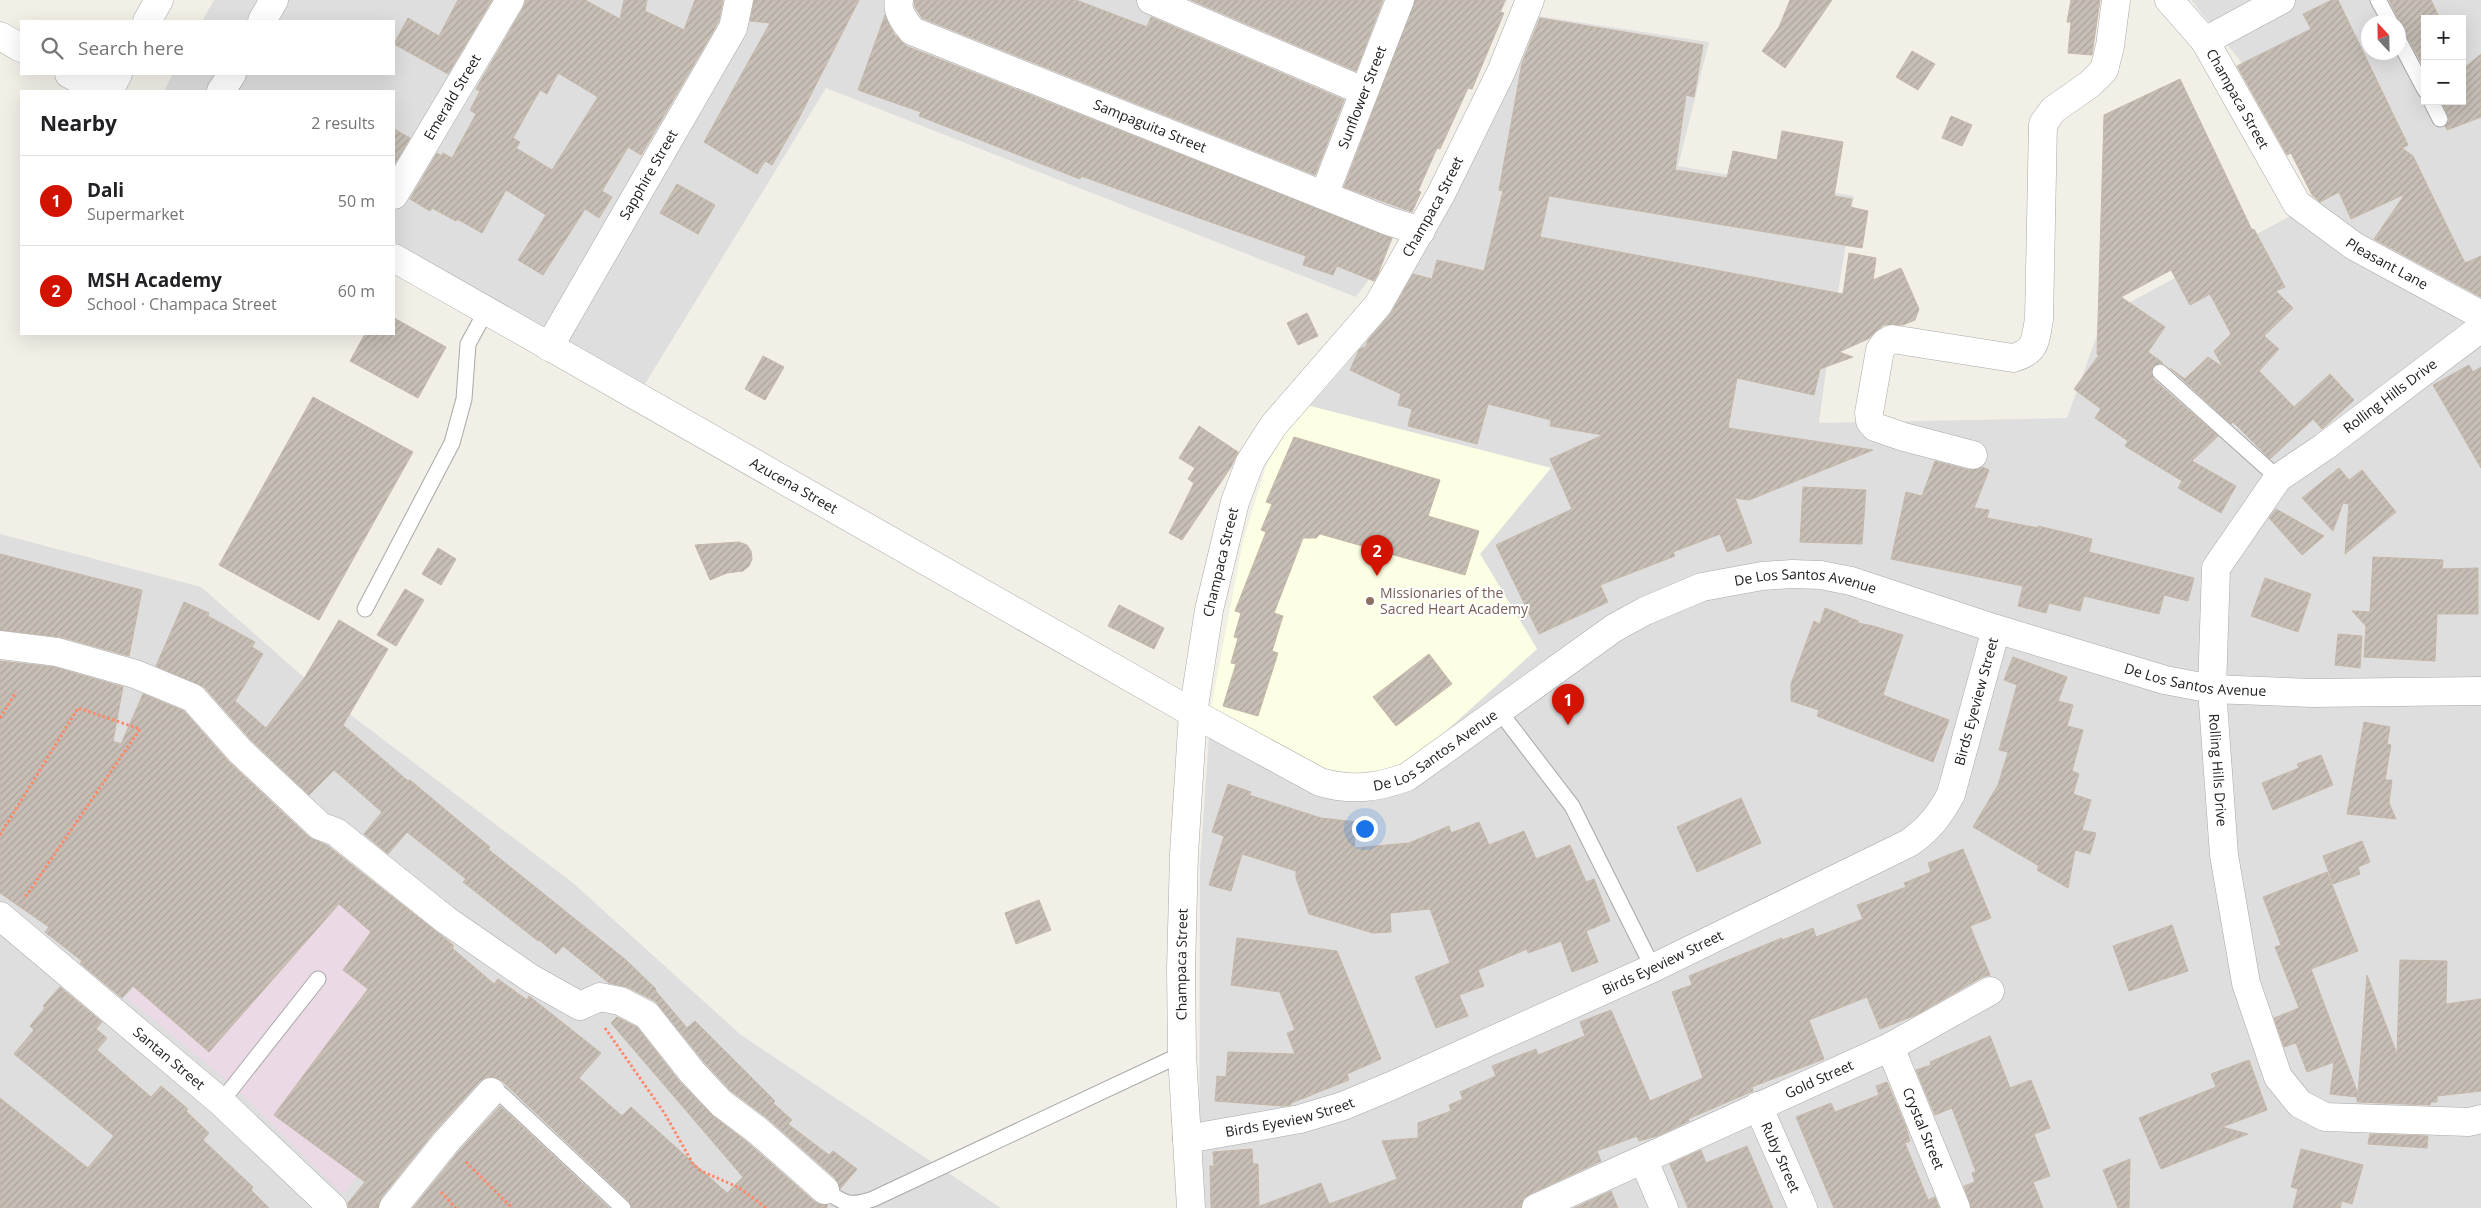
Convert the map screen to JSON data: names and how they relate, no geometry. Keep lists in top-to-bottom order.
{
  "streets": {
    "street": [
      "Sunflower Street",
      "Emerald Street",
      "Champaca Street",
      "Sampaguita Street",
      "Sapphire Street",
      "Pleasant Lane",
      "Rolling Hills Drive",
      "Azucena Street",
      "De Los Santos Avenue",
      "Birds Eyeview Street",
      "Santan Street",
      "Gold Street",
      "Crystal Street",
      "Ruby Street"
    ]
  },
  "crossings": [
    ["Sunflower Street", "Sampaguita Street"],
    ["Champaca Street", "Sampaguita Street"],
    ["Champaca Street", "Pleasant Lane"],
    ["Champaca Street", "Azucena Street"],
    ["Champaca Street", "De Los Santos Avenue"],
    ["Champaca Street", "Birds Eyeview Street"],
    ["Sapphire Street", "Azucena Street"],
    ["Rolling Hills Drive", "De Los Santos Avenue"],
    ["Azucena Street", "De Los Santos Avenue"],
    ["De Los Santos Avenue", "Birds Eyeview Street"],
    ["Gold Street", "Crystal Street"],
    ["Gold Street", "Ruby Street"]
  ],
  "places": ["Missionaries of the Sacred Heart Academy"],
  "north": "top",
  "page": {
    "map_buttons": ["+", "−"],
    "search": "Search here",
    "heading": ["Nearby", "2 results"],
    "list": [
      {
        "mark": "1",
        "name": "Dali",
        "note": "Supermarket",
        "value": "50 m"
      },
      {
        "mark": "2",
        "name": "MSH Academy",
        "note": "School · Champaca Street",
        "value": "60 m"
      }
    ],
    "pins": ["2", "1"]
  }
}
